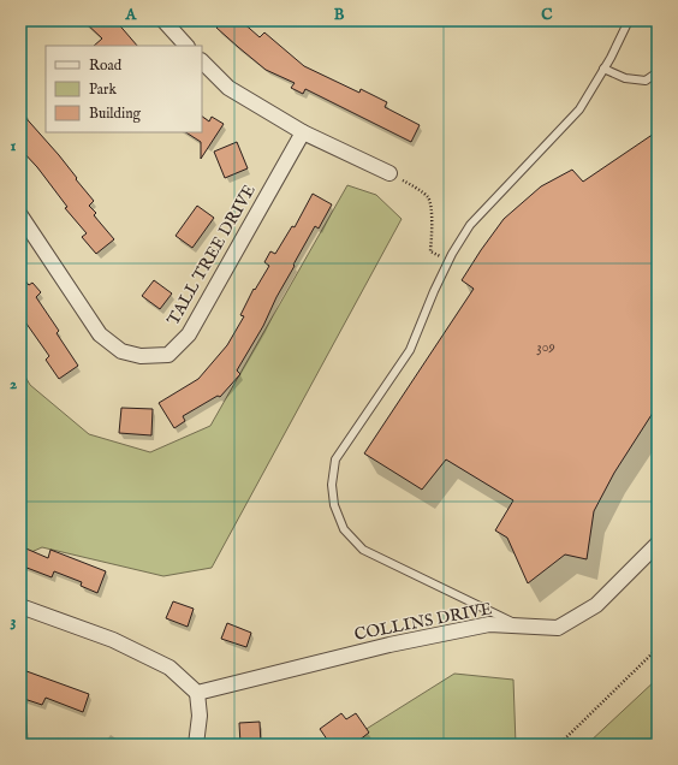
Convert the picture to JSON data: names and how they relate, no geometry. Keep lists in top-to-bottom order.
{
  "streets": {
    "street": ["TALL TREE DRIVE", "COLLINS DRIVE"]
  },
  "house_numbers": ["309"],
  "legend": ["Road", "Park", "Building"],
  "grid": {
    "columns": ["A", "B", "C"],
    "rows": ["1", "2", "3"]
  }
}
